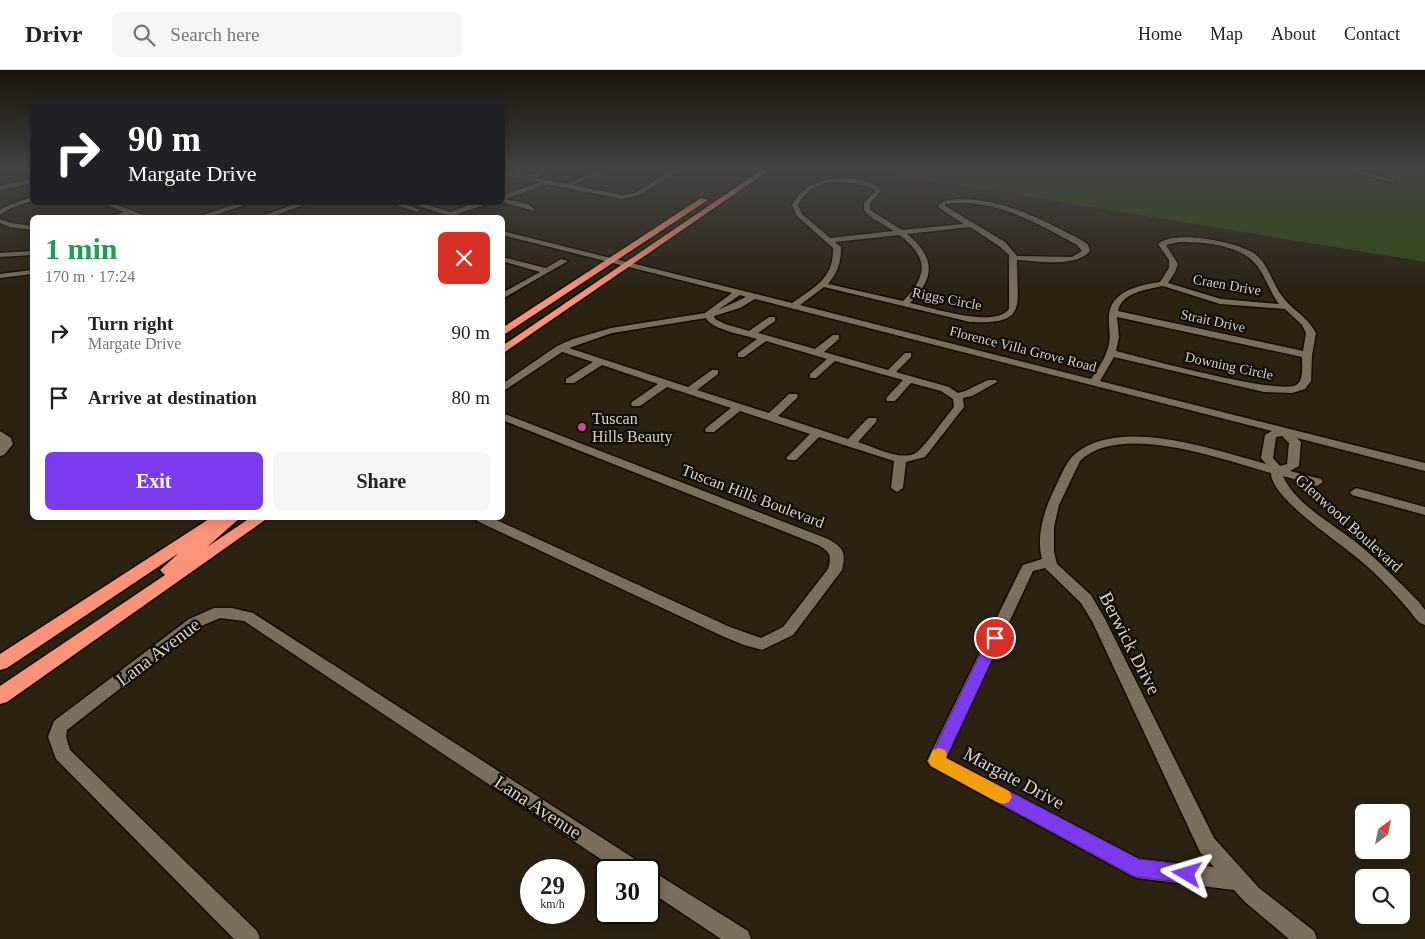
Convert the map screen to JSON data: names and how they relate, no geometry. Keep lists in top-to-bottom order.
{
  "streets": {
    "street": [
      "Craen Drive",
      "Riggs Circle",
      "Strait Drive",
      "Florence Villa Grove Road",
      "Downing Circle",
      "Tuscan Hills Boulevard",
      "Glenwood Boulevard",
      "Berwick Drive",
      "Lana Avenue",
      "Margate Drive"
    ]
  },
  "crossings": [
    ["Craen Drive", "Downing Circle"],
    ["Strait Drive", "Downing Circle"],
    ["Florence Villa Grove Road", "Glenwood Boulevard"],
    ["Berwick Drive", "Margate Drive"]
  ],
  "places": ["Tuscan Hills Beauty"],
  "north": "top right",
  "page": {
    "header": "Drivr",
    "search": "Search here",
    "nav": [
      "Home",
      "Map",
      "About",
      "Contact"
    ],
    "turn": ["90 m", "Margate Drive"],
    "heading": ["1 min", "170 m · 17:24"],
    "list": [
      {
        "name": "Turn right",
        "note": "Margate Drive",
        "value": "90 m"
      },
      {
        "name": "Arrive at destination",
        "value": "80 m"
      }
    ],
    "buttons": ["Exit", "Share"],
    "speed": "29 km/h",
    "limit": "30"
  }
}
